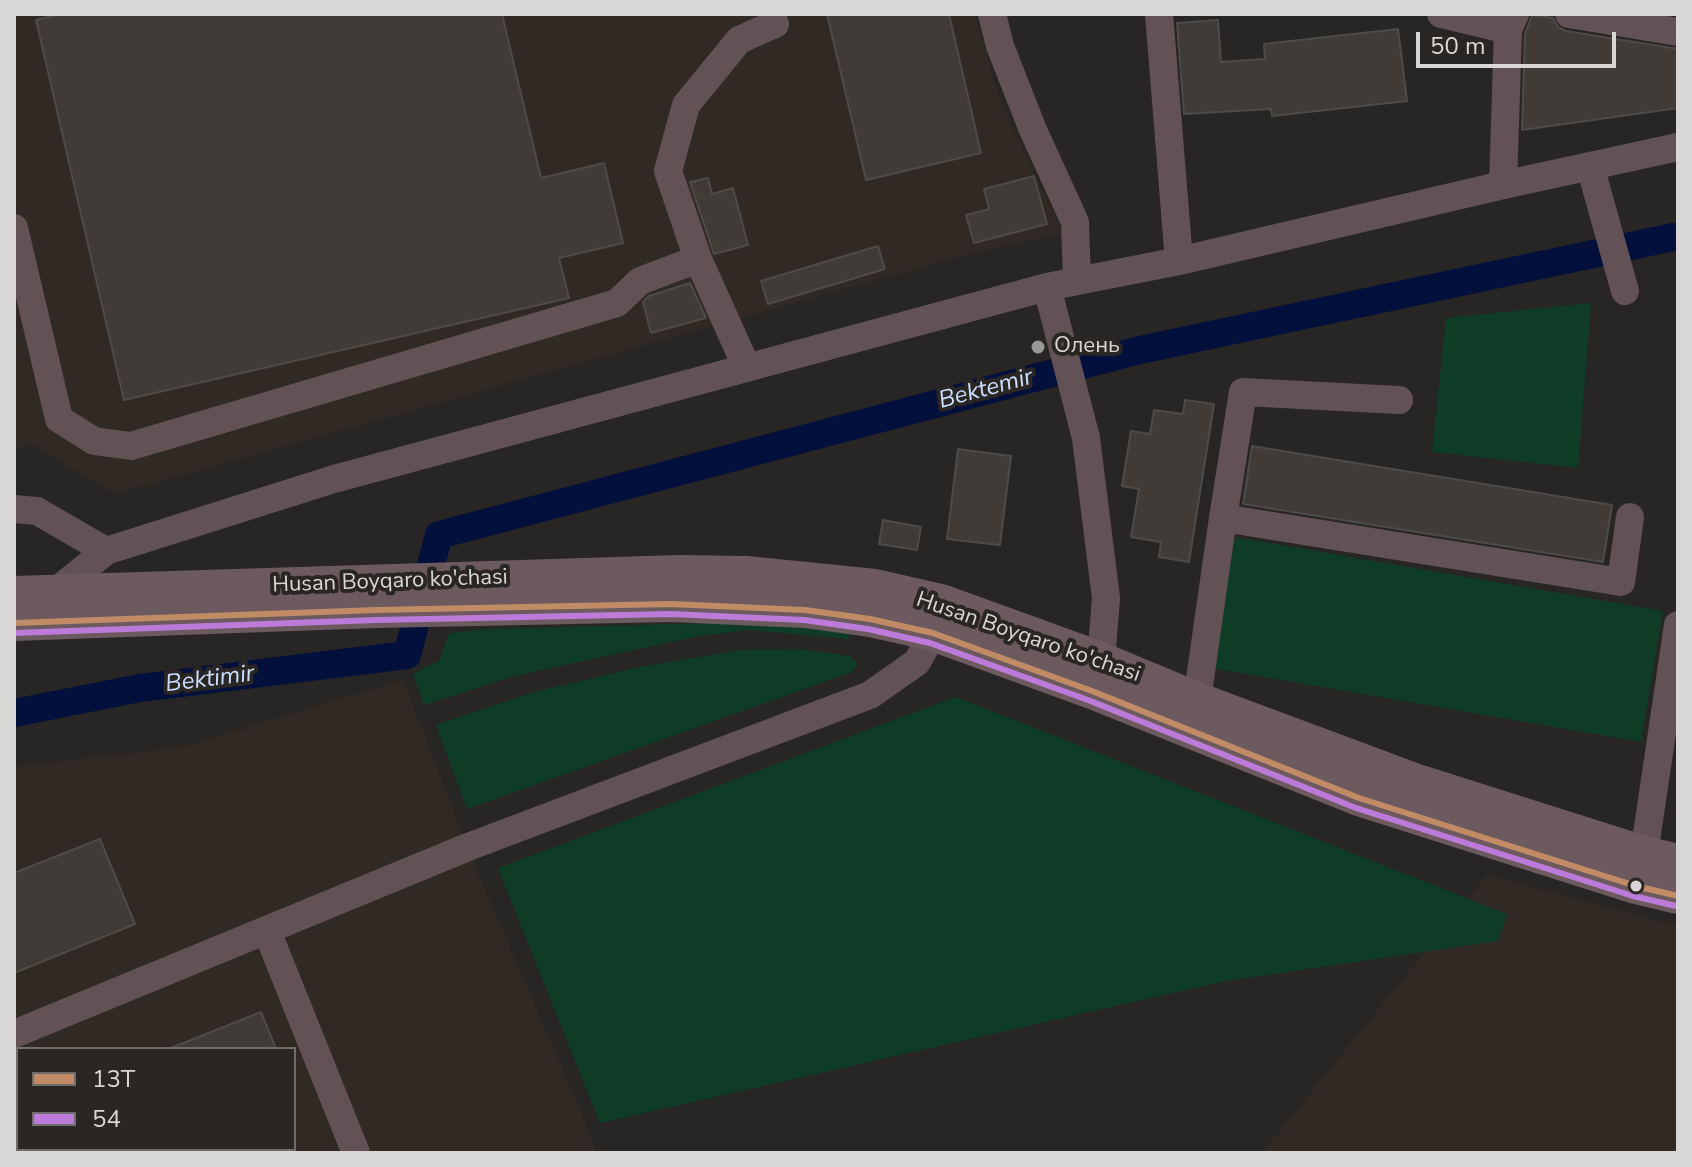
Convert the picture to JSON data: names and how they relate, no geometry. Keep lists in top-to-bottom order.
{
  "streets": {
    "main road": ["Husan Boyqaro ko'chasi"]
  },
  "water": ["Bektemir", "Bektimir"],
  "places": ["Олень"],
  "lines": ["transit line 13Т", "transit line 54"],
  "legend": ["13Т", "54"],
  "scale_bar": "50 m"
}
